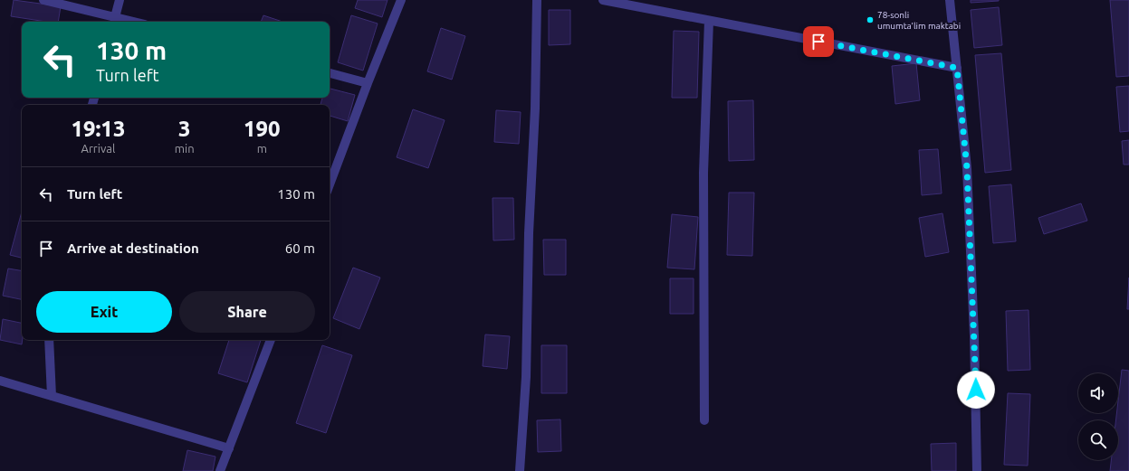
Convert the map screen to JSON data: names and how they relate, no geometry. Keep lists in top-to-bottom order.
{
  "places": ["78-sonli umumta'lim maktabi"],
  "page": {
    "turn": ["130 m", "Turn left"],
    "eta": [
      "19:13",
      "Arrival",
      "3",
      "min",
      "190",
      "m"
    ],
    "list": [
      {
        "name": "Turn left",
        "value": "130 m"
      },
      {
        "name": "Arrive at destination",
        "value": "60 m"
      }
    ],
    "buttons": ["Exit", "Share"]
  }
}
